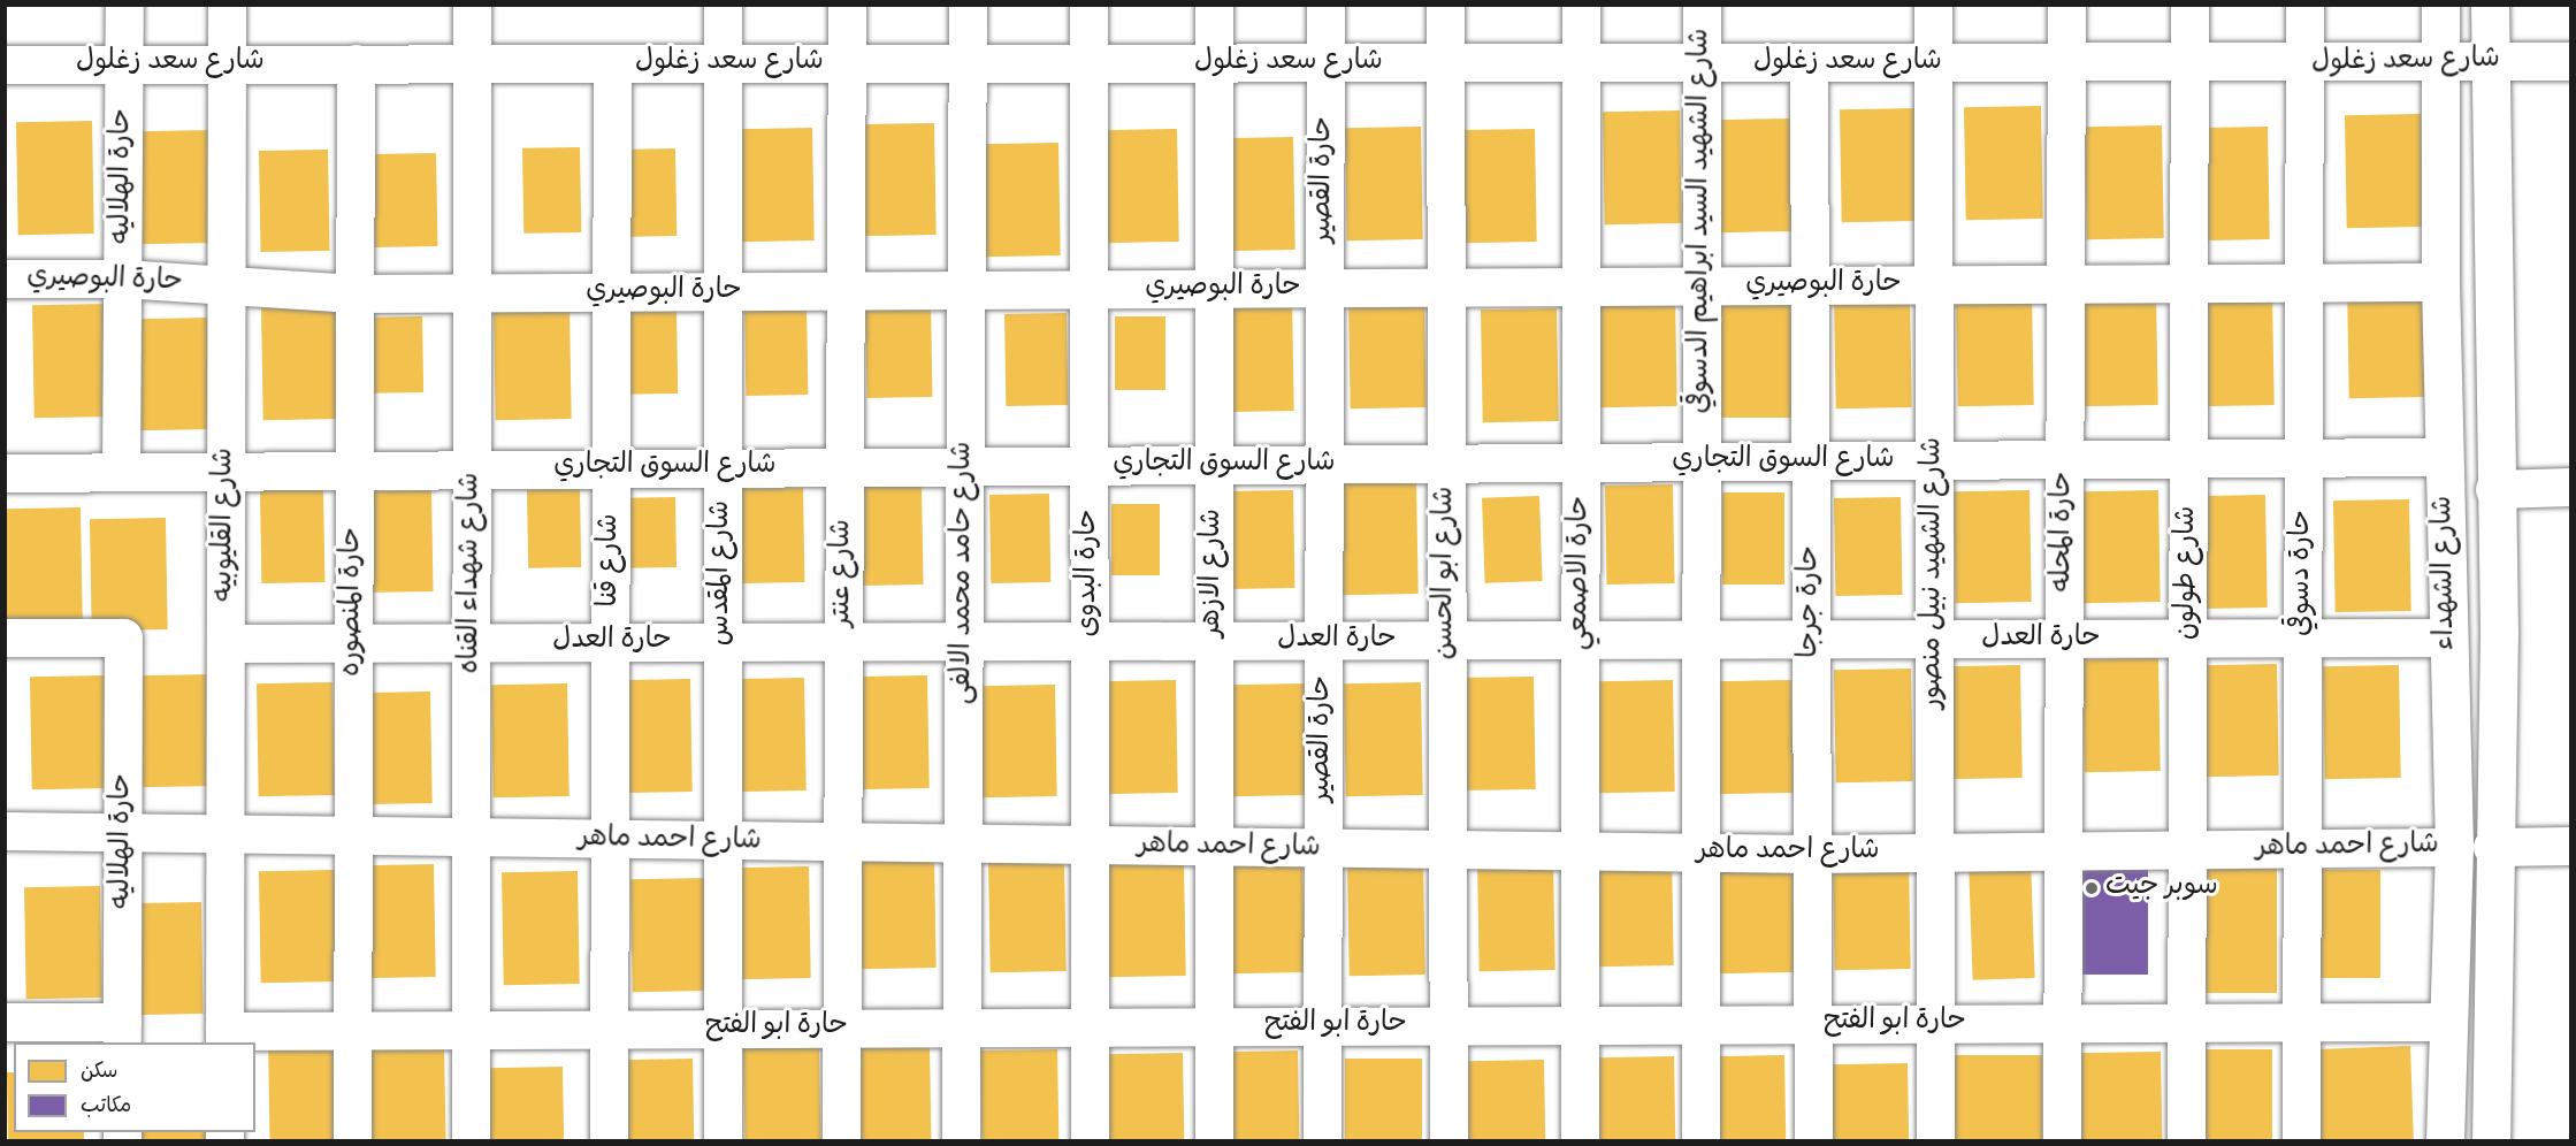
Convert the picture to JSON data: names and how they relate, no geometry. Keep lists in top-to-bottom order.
{
  "streets": {
    "main road": [
      "شارع سعد زغلول",
      "حارة الهلاليه",
      "حارة القصير",
      "شارع الشهيد السيد ابراهيم الدسوقي",
      "حارة البوصيري",
      "شارع السوق التجاري",
      "شارع القليوبيه",
      "حارة المحله",
      "شارع قنا",
      "شارع شهداء القناه",
      "شارع المقدس",
      "شارع عنتر",
      "شارع حامد محمد الالفى",
      "حارة البدوى",
      "شارع الازهر",
      "شارع ابو الحسن",
      "حارة الاصمعي",
      "شارع الشهيد نبيل منصور",
      "شارع طولون",
      "حارة دسوقي",
      "شارع الشهداء",
      "حارة المنصوره",
      "حارة جرجا",
      "حارة العدل",
      "شارع احمد ماهر",
      "حارة ابو الفتح"
    ]
  },
  "crossings": [
    ["شارع سعد زغلول", "حارة الهلاليه"],
    ["شارع سعد زغلول", "حارة القصير"],
    ["شارع سعد زغلول", "شارع الشهيد السيد ابراهيم الدسوقي"],
    ["شارع سعد زغلول", "شارع القليوبيه"],
    ["شارع سعد زغلول", "حارة المحله"],
    ["شارع سعد زغلول", "شارع قنا"],
    ["شارع سعد زغلول", "شارع شهداء القناه"],
    ["شارع سعد زغلول", "شارع المقدس"],
    ["شارع سعد زغلول", "شارع عنتر"],
    ["شارع سعد زغلول", "شارع حامد محمد الالفى"],
    ["شارع سعد زغلول", "حارة البدوى"],
    ["شارع سعد زغلول", "شارع الازهر"],
    ["شارع سعد زغلول", "شارع ابو الحسن"],
    ["شارع سعد زغلول", "حارة الاصمعي"],
    ["شارع سعد زغلول", "شارع الشهيد نبيل منصور"],
    ["شارع سعد زغلول", "شارع طولون"],
    ["شارع سعد زغلول", "حارة دسوقي"],
    ["شارع سعد زغلول", "شارع الشهداء"],
    ["شارع سعد زغلول", "حارة المنصوره"],
    ["شارع سعد زغلول", "حارة جرجا"],
    ["حارة الهلاليه", "حارة البوصيري"],
    ["حارة الهلاليه", "شارع السوق التجاري"],
    ["حارة الهلاليه", "شارع احمد ماهر"],
    ["حارة القصير", "حارة البوصيري"],
    ["حارة القصير", "شارع السوق التجاري"],
    ["حارة القصير", "حارة العدل"],
    ["حارة القصير", "شارع احمد ماهر"],
    ["حارة القصير", "حارة ابو الفتح"],
    ["شارع الشهيد السيد ابراهيم الدسوقي", "حارة البوصيري"],
    ["شارع الشهيد السيد ابراهيم الدسوقي", "شارع السوق التجاري"],
    ["شارع الشهيد السيد ابراهيم الدسوقي", "حارة العدل"],
    ["شارع الشهيد السيد ابراهيم الدسوقي", "شارع احمد ماهر"],
    ["شارع الشهيد السيد ابراهيم الدسوقي", "حارة ابو الفتح"],
    ["حارة البوصيري", "شارع القليوبيه"],
    ["حارة البوصيري", "حارة المحله"],
    ["حارة البوصيري", "شارع قنا"],
    ["حارة البوصيري", "شارع شهداء القناه"],
    ["حارة البوصيري", "شارع المقدس"],
    ["حارة البوصيري", "شارع عنتر"],
    ["حارة البوصيري", "شارع حامد محمد الالفى"],
    ["حارة البوصيري", "حارة البدوى"],
    ["حارة البوصيري", "شارع الازهر"],
    ["حارة البوصيري", "شارع ابو الحسن"],
    ["حارة البوصيري", "حارة الاصمعي"],
    ["حارة البوصيري", "شارع الشهيد نبيل منصور"],
    ["حارة البوصيري", "شارع طولون"],
    ["حارة البوصيري", "حارة دسوقي"],
    ["حارة البوصيري", "شارع الشهداء"],
    ["حارة البوصيري", "حارة المنصوره"],
    ["حارة البوصيري", "حارة جرجا"],
    ["شارع السوق التجاري", "شارع القليوبيه"],
    ["شارع السوق التجاري", "حارة المحله"],
    ["شارع السوق التجاري", "شارع قنا"],
    ["شارع السوق التجاري", "شارع شهداء القناه"],
    ["شارع السوق التجاري", "شارع المقدس"],
    ["شارع السوق التجاري", "شارع عنتر"],
    ["شارع السوق التجاري", "شارع حامد محمد الالفى"],
    ["شارع السوق التجاري", "حارة البدوى"],
    ["شارع السوق التجاري", "شارع الازهر"],
    ["شارع السوق التجاري", "شارع ابو الحسن"],
    ["شارع السوق التجاري", "حارة الاصمعي"],
    ["شارع السوق التجاري", "شارع الشهيد نبيل منصور"],
    ["شارع السوق التجاري", "شارع طولون"],
    ["شارع السوق التجاري", "حارة دسوقي"],
    ["شارع السوق التجاري", "شارع الشهداء"],
    ["شارع السوق التجاري", "حارة المنصوره"],
    ["شارع السوق التجاري", "حارة جرجا"],
    ["شارع القليوبيه", "حارة العدل"],
    ["شارع القليوبيه", "شارع احمد ماهر"],
    ["شارع القليوبيه", "حارة ابو الفتح"],
    ["حارة المحله", "حارة العدل"],
    ["حارة المحله", "شارع احمد ماهر"],
    ["حارة المحله", "حارة ابو الفتح"],
    ["شارع قنا", "حارة العدل"],
    ["شارع قنا", "شارع احمد ماهر"],
    ["شارع قنا", "حارة ابو الفتح"],
    ["شارع شهداء القناه", "حارة العدل"],
    ["شارع شهداء القناه", "شارع احمد ماهر"],
    ["شارع شهداء القناه", "حارة ابو الفتح"],
    ["شارع المقدس", "حارة العدل"],
    ["شارع المقدس", "شارع احمد ماهر"],
    ["شارع المقدس", "حارة ابو الفتح"],
    ["شارع عنتر", "حارة العدل"],
    ["شارع عنتر", "شارع احمد ماهر"],
    ["شارع عنتر", "حارة ابو الفتح"],
    ["شارع حامد محمد الالفى", "حارة العدل"],
    ["شارع حامد محمد الالفى", "شارع احمد ماهر"],
    ["شارع حامد محمد الالفى", "حارة ابو الفتح"],
    ["حارة البدوى", "حارة العدل"],
    ["حارة البدوى", "شارع احمد ماهر"],
    ["حارة البدوى", "حارة ابو الفتح"],
    ["شارع الازهر", "حارة العدل"],
    ["شارع الازهر", "شارع احمد ماهر"],
    ["شارع الازهر", "حارة ابو الفتح"],
    ["شارع ابو الحسن", "حارة العدل"],
    ["شارع ابو الحسن", "شارع احمد ماهر"],
    ["شارع ابو الحسن", "حارة ابو الفتح"],
    ["حارة الاصمعي", "حارة العدل"],
    ["حارة الاصمعي", "شارع احمد ماهر"],
    ["حارة الاصمعي", "حارة ابو الفتح"],
    ["شارع الشهيد نبيل منصور", "حارة العدل"],
    ["شارع الشهيد نبيل منصور", "شارع احمد ماهر"],
    ["شارع الشهيد نبيل منصور", "حارة ابو الفتح"],
    ["شارع طولون", "حارة العدل"],
    ["شارع طولون", "شارع احمد ماهر"],
    ["شارع طولون", "حارة ابو الفتح"],
    ["حارة دسوقي", "حارة العدل"],
    ["حارة دسوقي", "شارع احمد ماهر"],
    ["حارة دسوقي", "حارة ابو الفتح"],
    ["شارع الشهداء", "حارة العدل"],
    ["شارع الشهداء", "شارع احمد ماهر"],
    ["شارع الشهداء", "حارة ابو الفتح"],
    ["حارة المنصوره", "حارة العدل"],
    ["حارة المنصوره", "شارع احمد ماهر"],
    ["حارة المنصوره", "حارة ابو الفتح"],
    ["حارة جرجا", "حارة العدل"],
    ["حارة جرجا", "شارع احمد ماهر"],
    ["حارة جرجا", "حارة ابو الفتح"]
  ],
  "places": ["سوبر جيت"],
  "legend": ["سكن", "مكاتب"]
}
